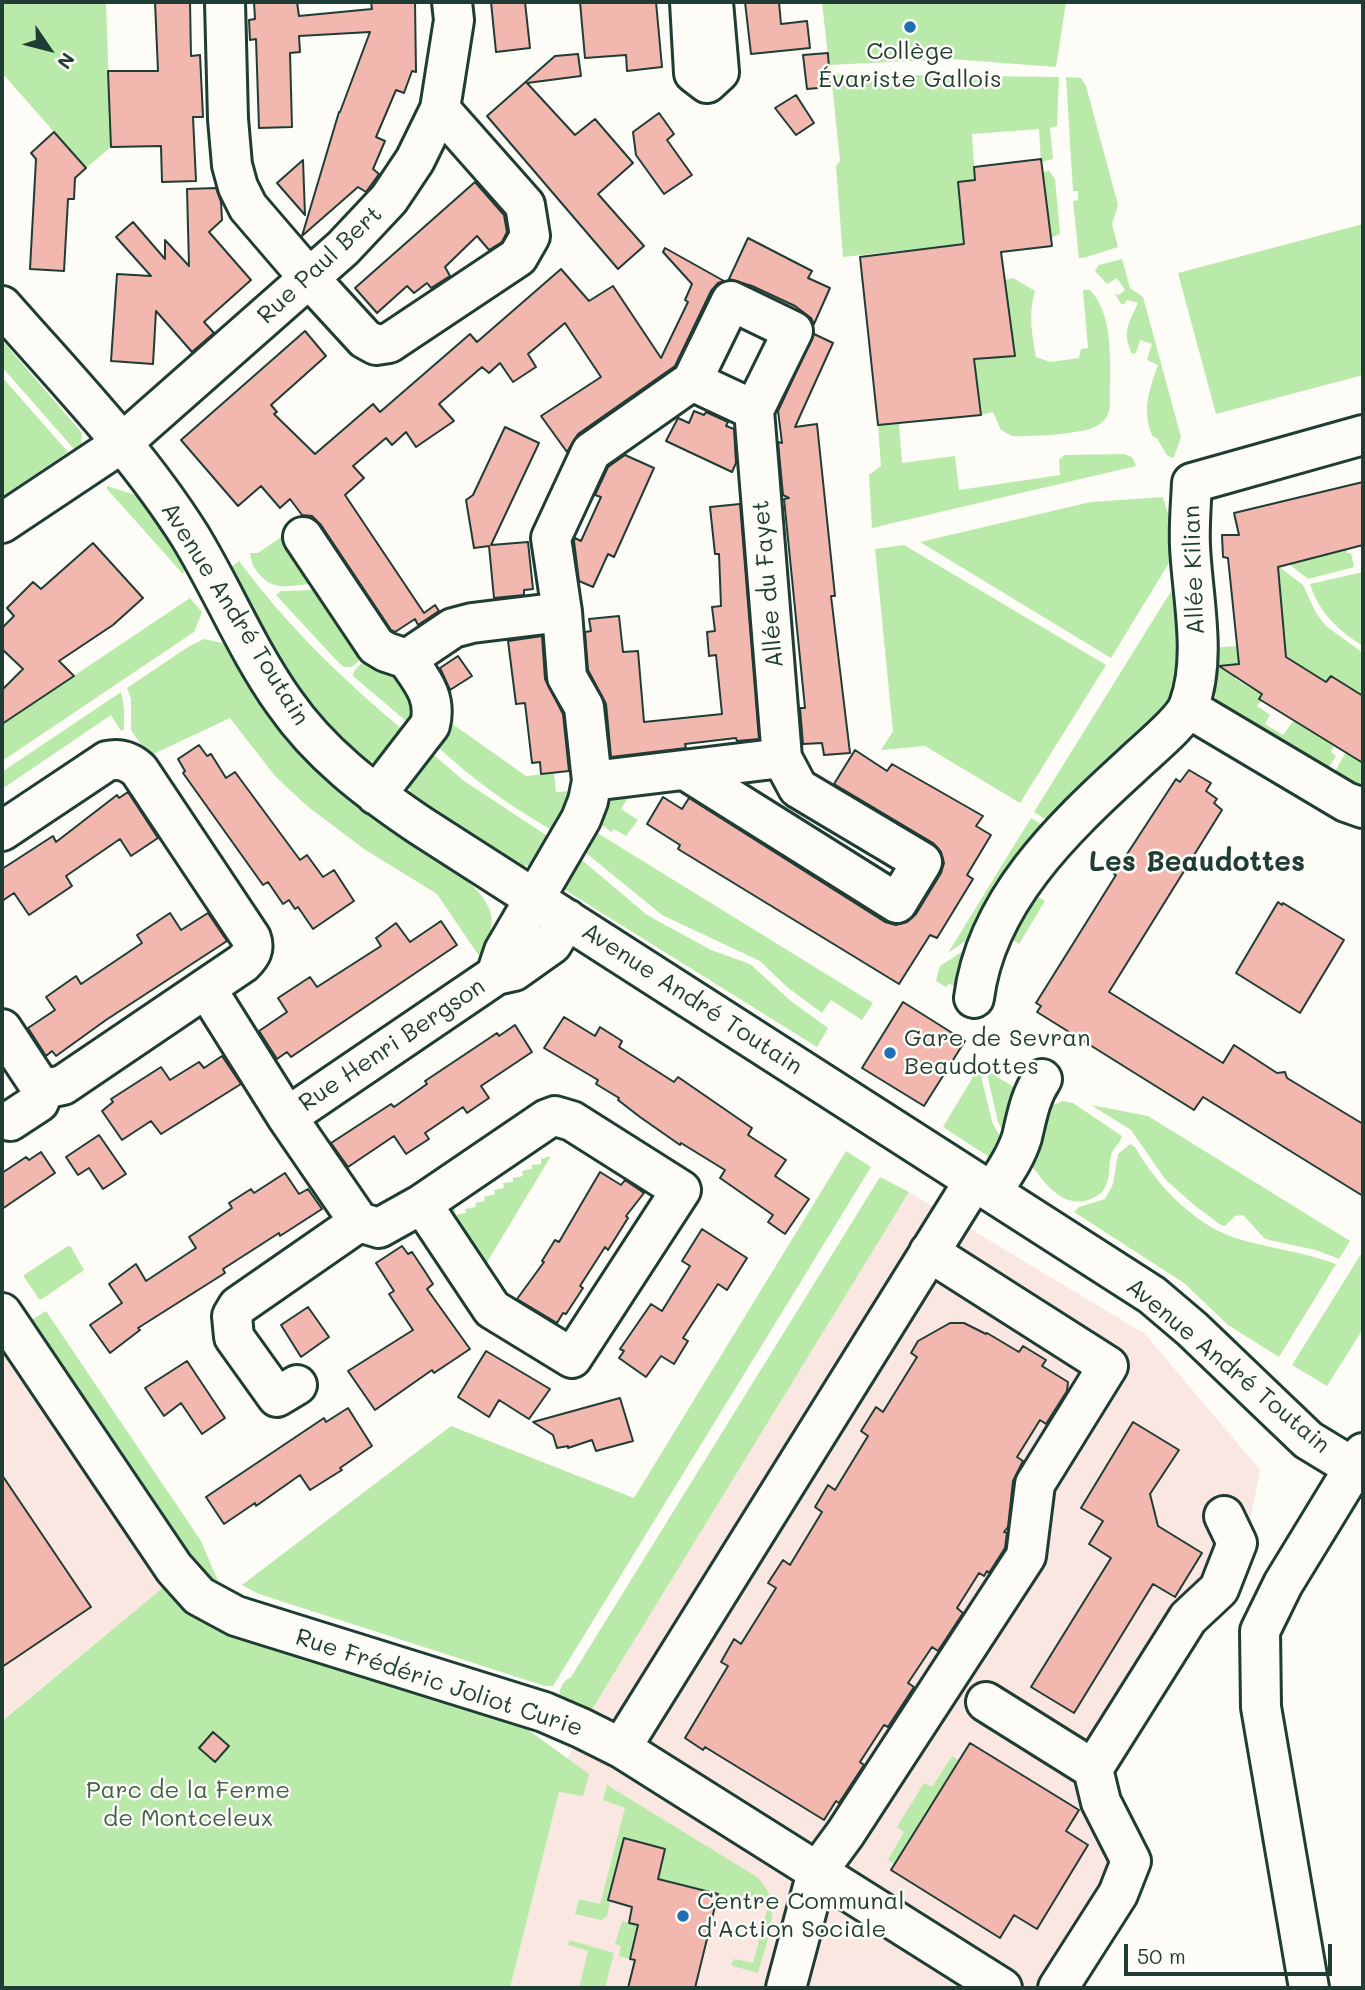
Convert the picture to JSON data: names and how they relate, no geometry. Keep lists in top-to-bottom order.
{
  "streets": {
    "street": [
      "Rue Paul Bert",
      "Allée Kilian",
      "Allée du Fayet",
      "Avenue André Toutain",
      "Rue Henri Bergson",
      "Rue Frédéric Joliot Curie"
    ]
  },
  "crossings": [
    ["Rue Paul Bert", "Avenue André Toutain"],
    ["Avenue André Toutain", "Rue Henri Bergson"]
  ],
  "districts": ["Les Beaudottes"],
  "parks": ["Parc de la Ferme de Montceleux"],
  "places": ["Collège Évariste Gallois", "Gare de Sevran Beaudottes", "Centre Communal d'Action Sociale"],
  "scale_bar": "50 m",
  "north": "bottom right"
}
